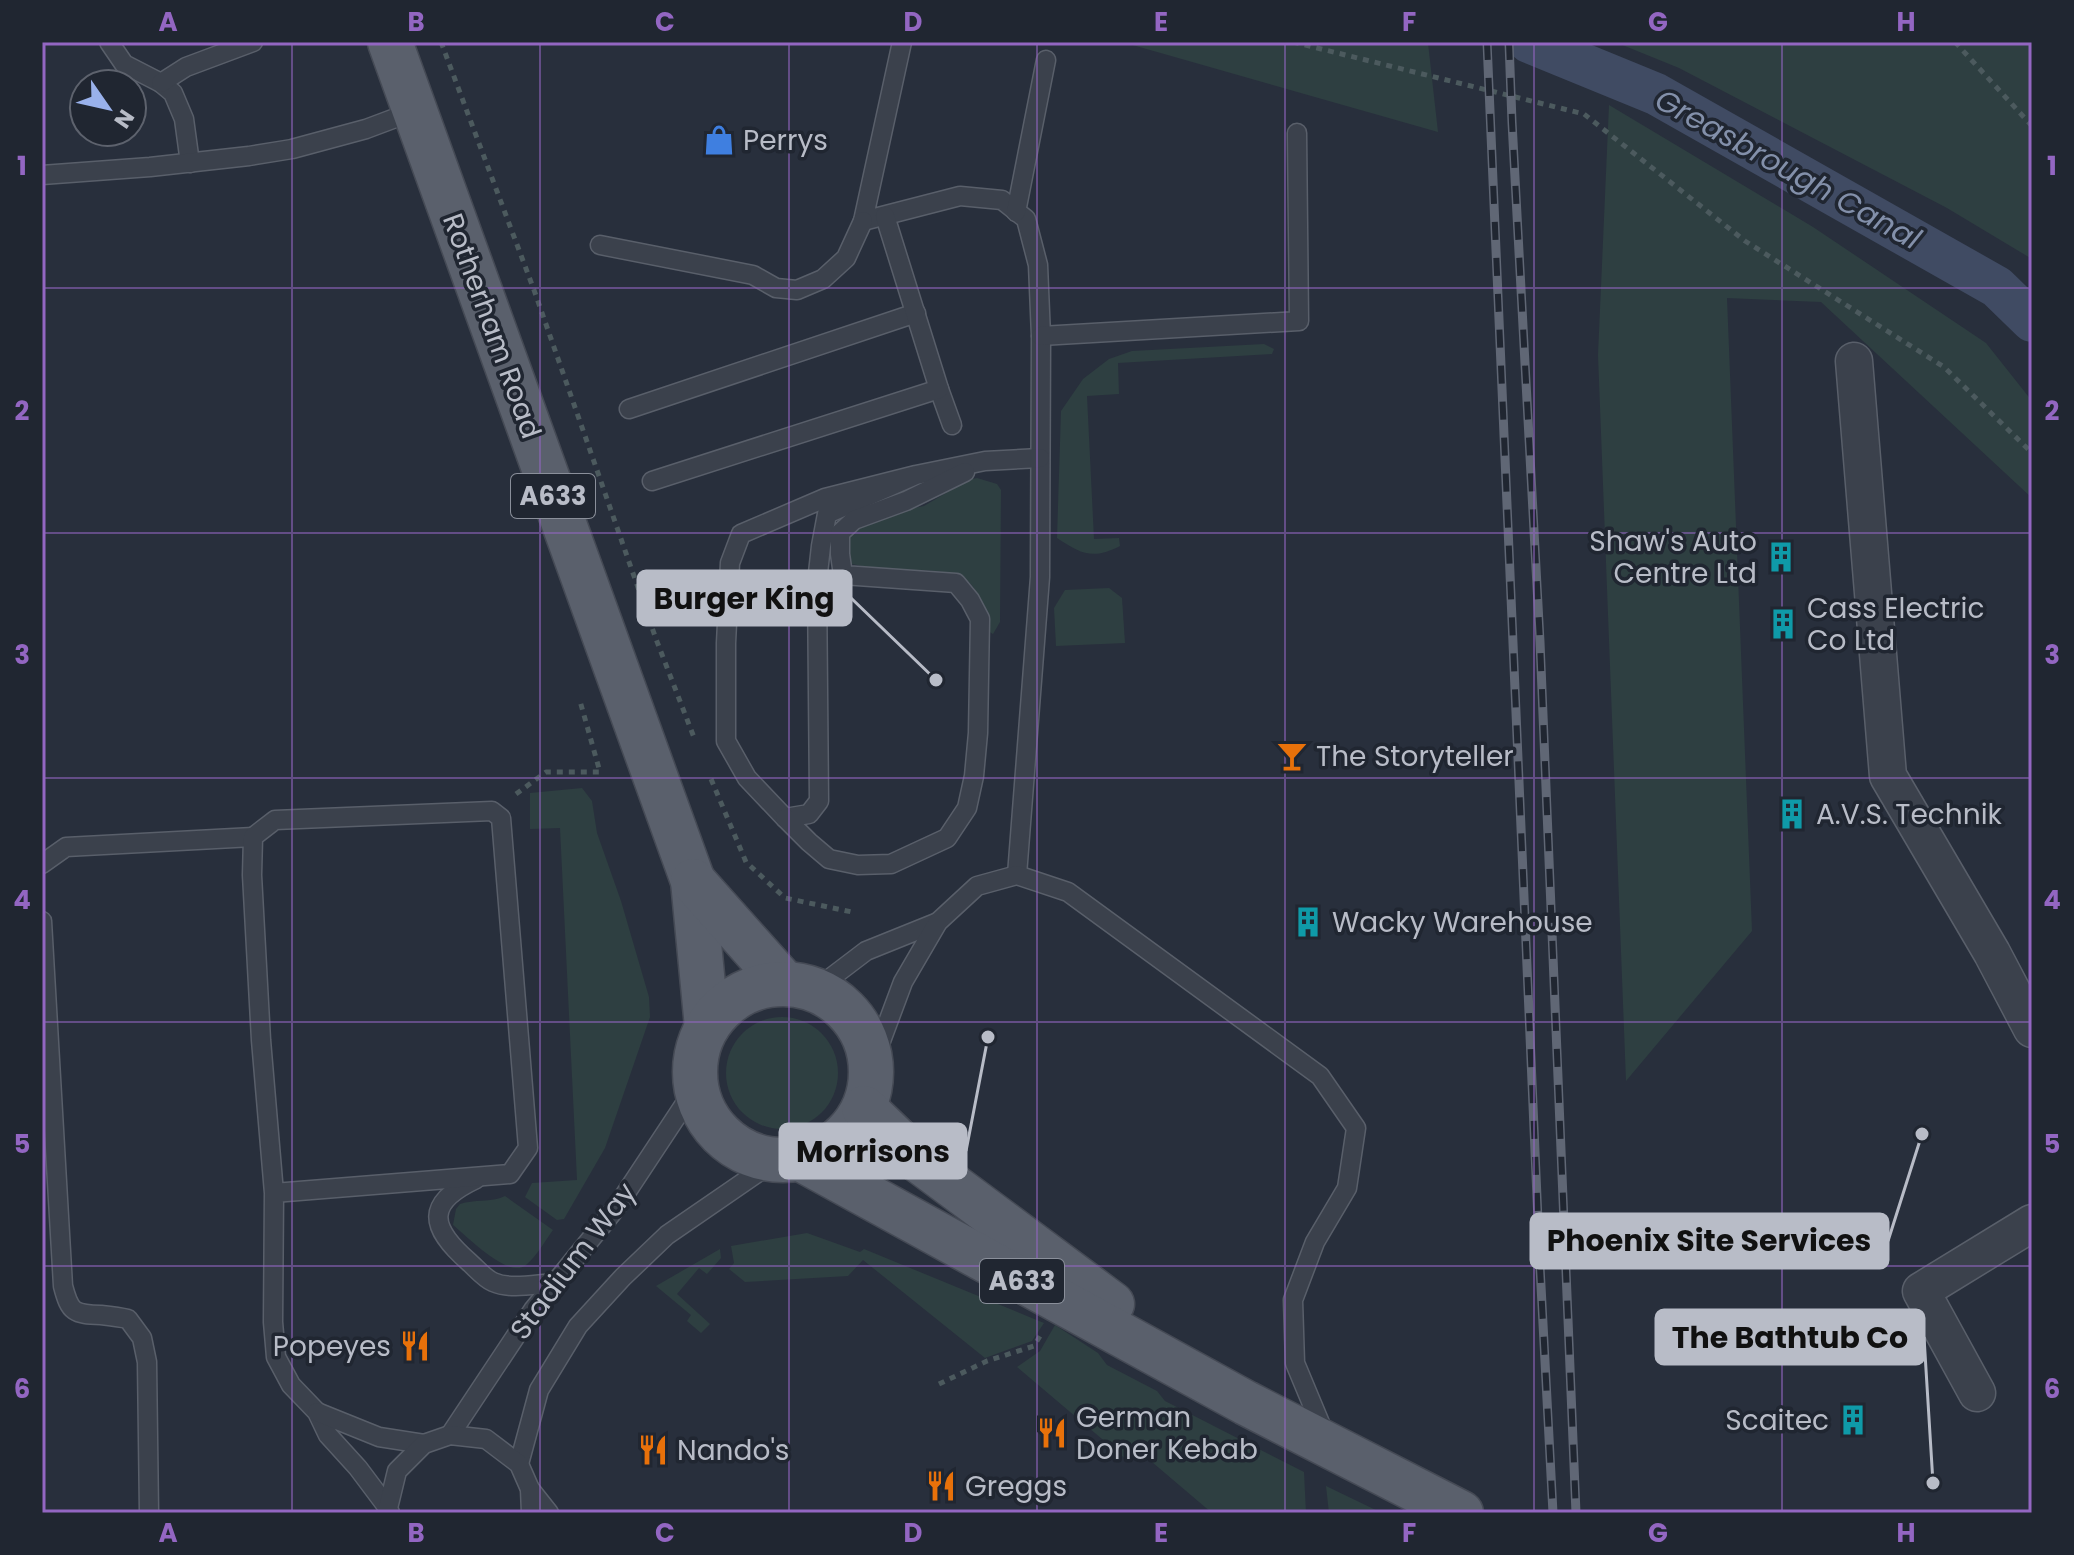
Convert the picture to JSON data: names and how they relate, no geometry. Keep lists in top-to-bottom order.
{
  "streets": {
    "main road": ["Rotherham Road", "A633"],
    "lane": ["Stadium Way"]
  },
  "crossings": [
    ["Rotherham Road", "Stadium Way"]
  ],
  "water": ["Greasbrough Canal"],
  "places": {
    "shop": ["Perrys"],
    "building": [
      "Shaw's Auto Centre Ltd",
      "Cass Electric Co Ltd",
      "A.V.S. Technik",
      "Wacky Warehouse",
      "Scaitec"
    ],
    "other": [
      "Burger King",
      "Morrisons",
      "Phoenix Site Services",
      "The Bathtub Co"
    ],
    "bar": ["The Storyteller"],
    "restaurant": [
      "Popeyes",
      "German Doner Kebab",
      "Nando's",
      "Greggs"
    ]
  },
  "north": "bottom right",
  "grid": {
    "columns": [
      "A",
      "B",
      "C",
      "D",
      "E",
      "F",
      "G",
      "H"
    ],
    "rows": [
      "1",
      "2",
      "3",
      "4",
      "5",
      "6"
    ]
  }
}
